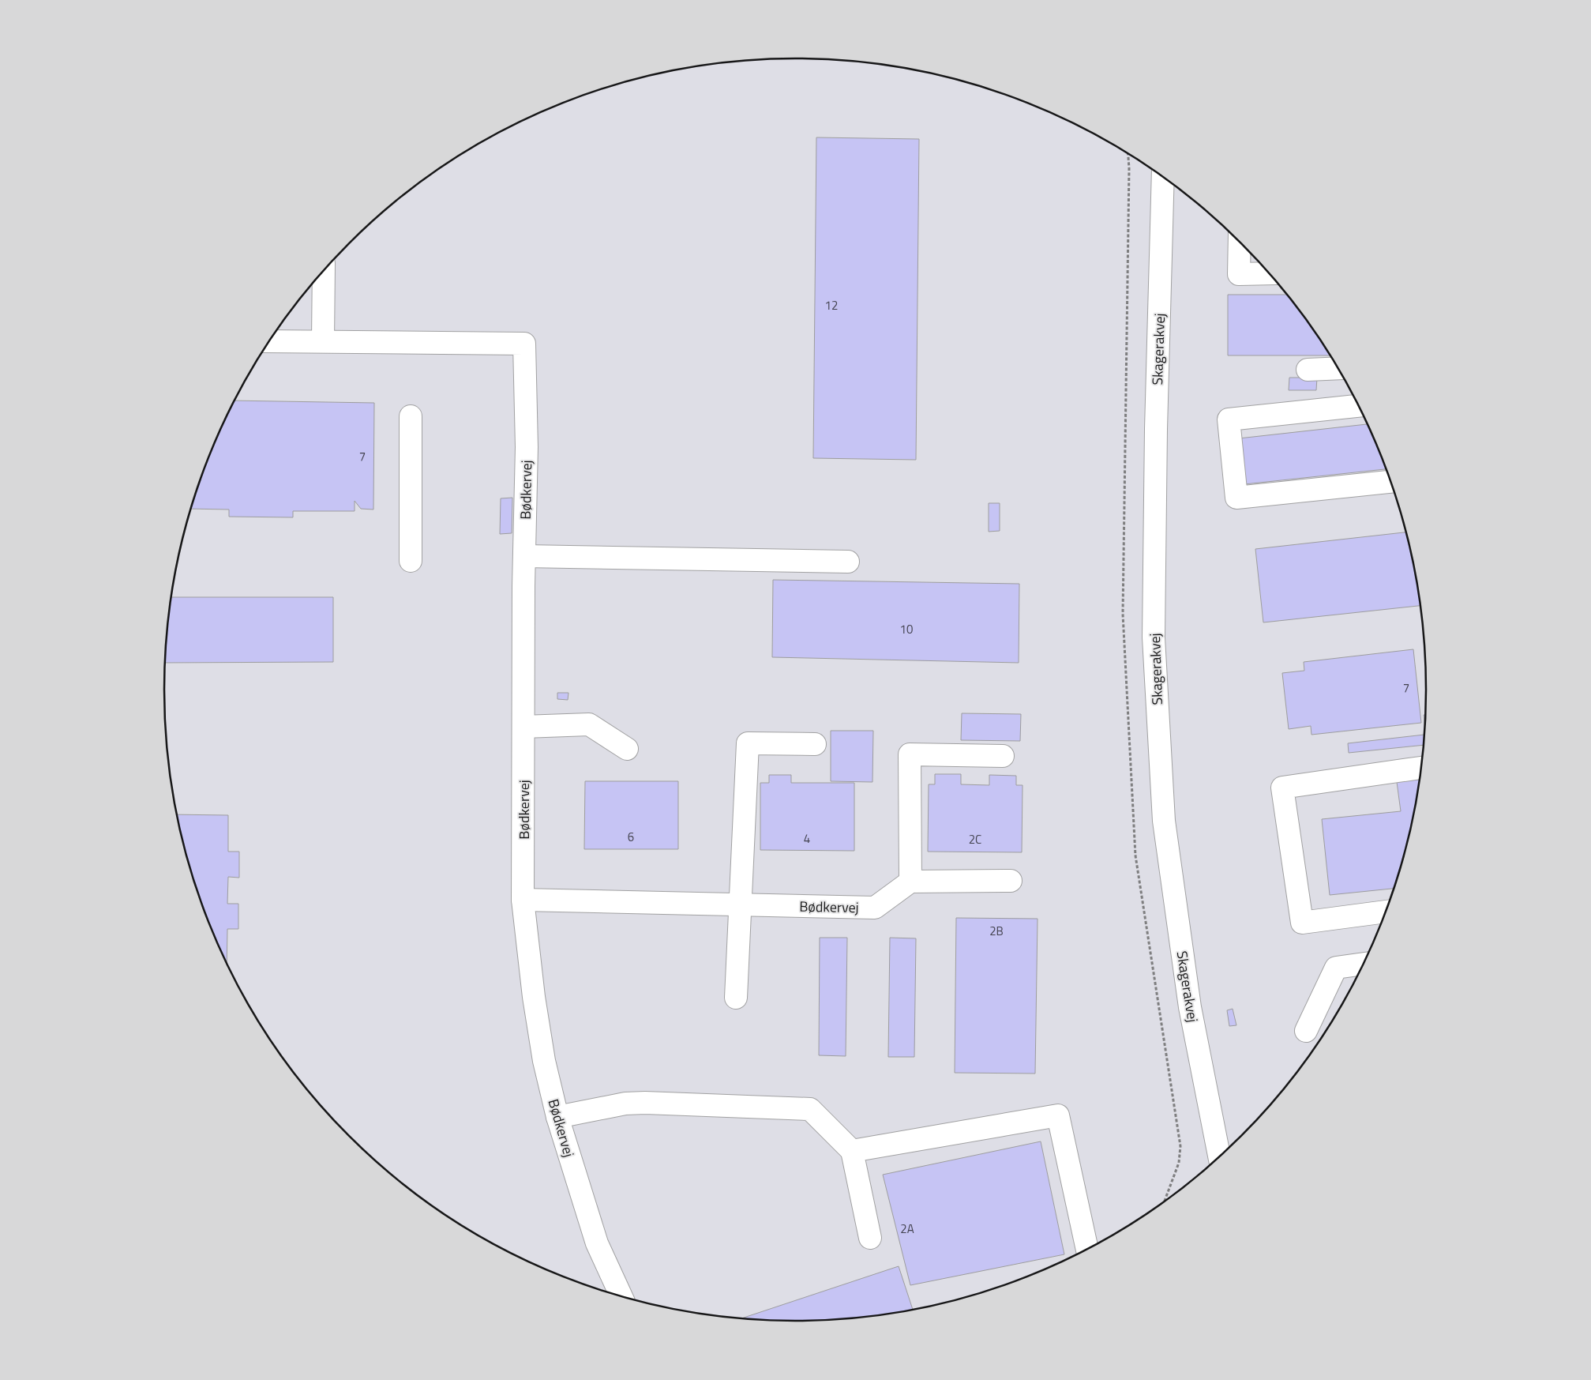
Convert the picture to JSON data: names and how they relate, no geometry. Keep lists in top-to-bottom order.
{
  "streets": {
    "street": ["Skagerakvej", "Bødkervej"]
  },
  "house_numbers": [
    "12",
    "7",
    "10",
    "7",
    "6",
    "4",
    "2C",
    "2B",
    "2A"
  ]
}
